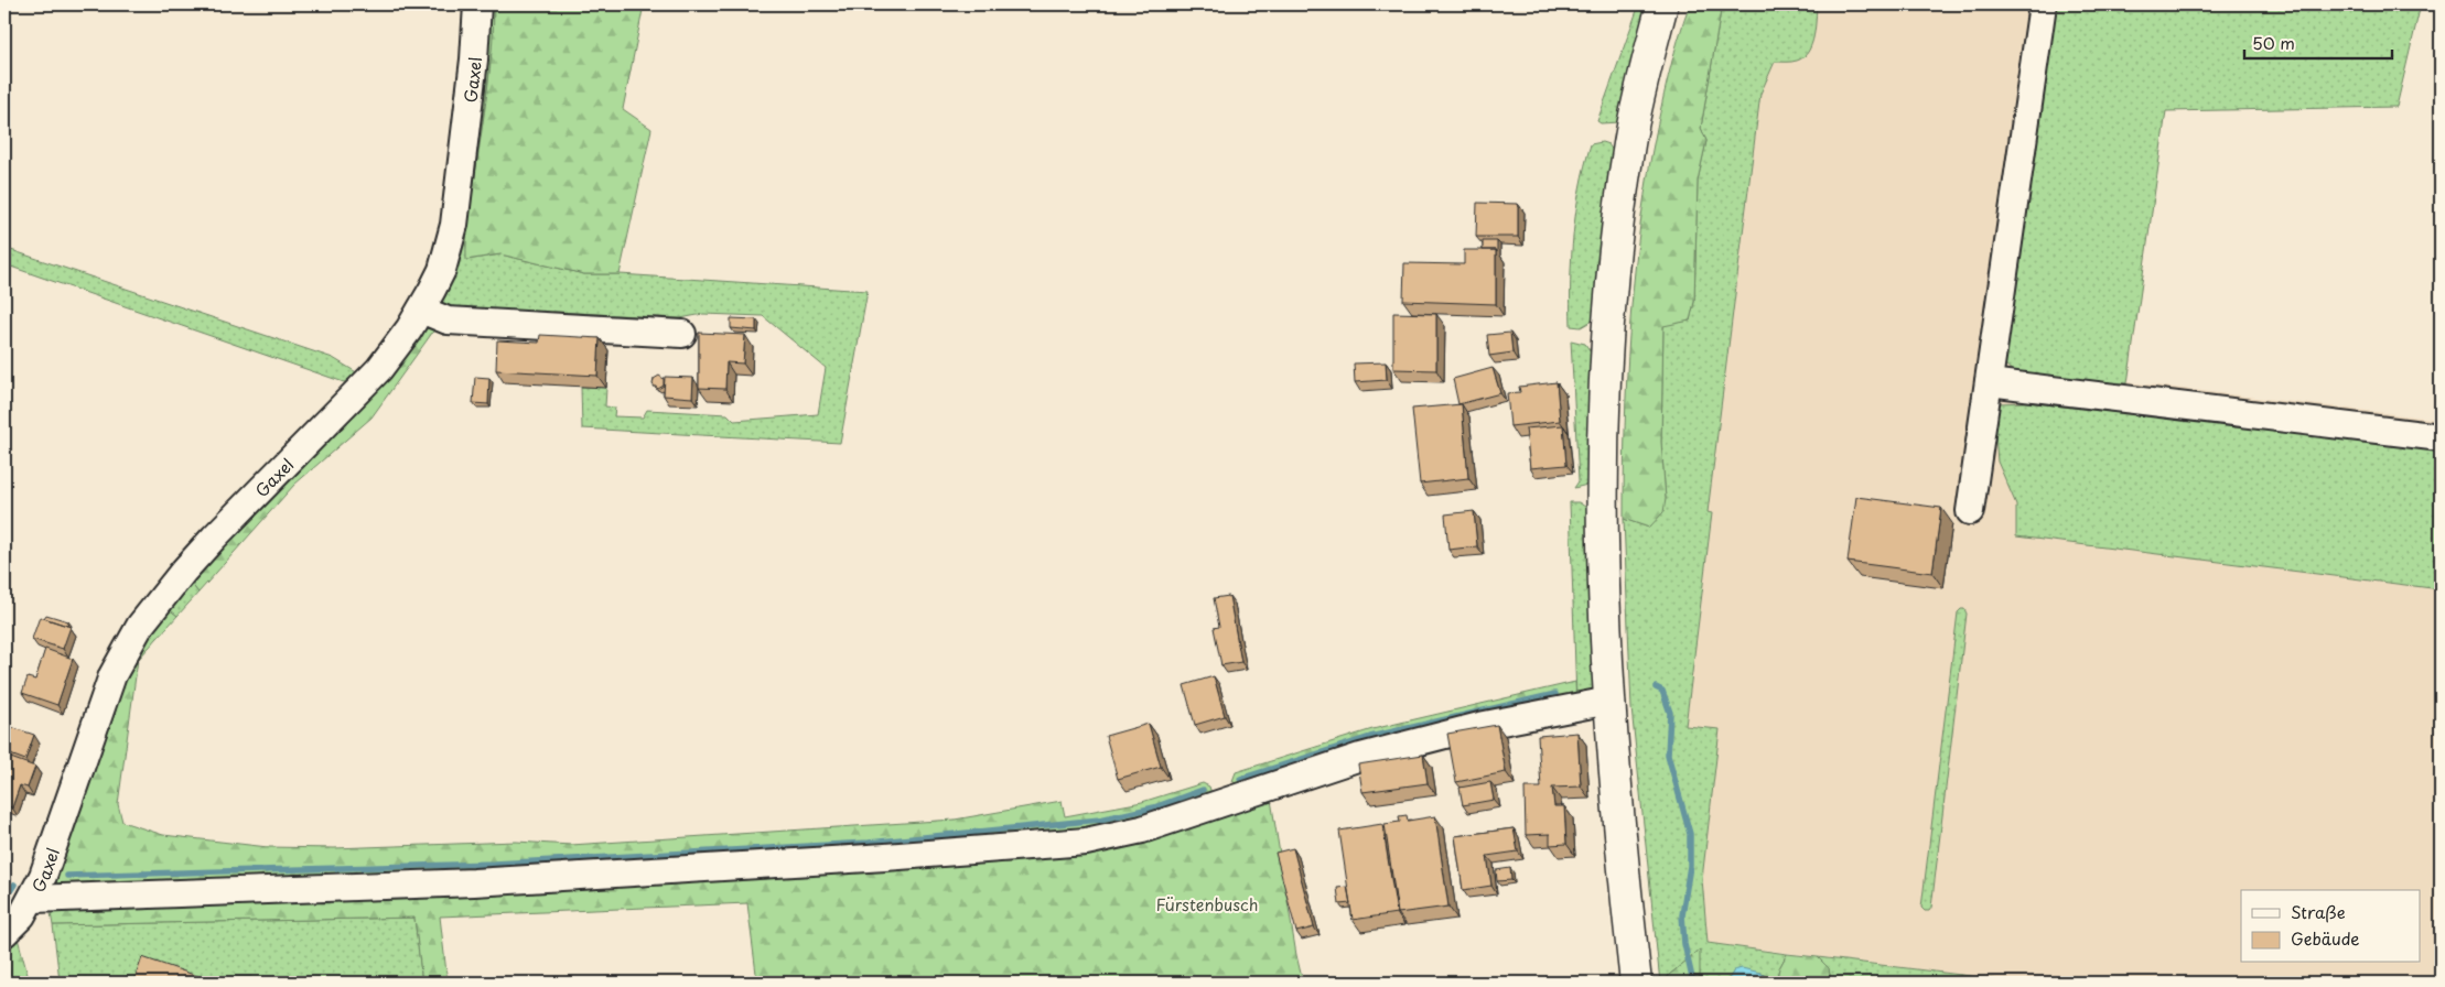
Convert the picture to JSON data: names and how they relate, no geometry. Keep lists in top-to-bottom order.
{
  "streets": {
    "street": ["Gaxel"]
  },
  "parks": ["Fürstenbusch"],
  "legend": ["Straße", "Gebäude"],
  "scale_bar": "50 m"
}
